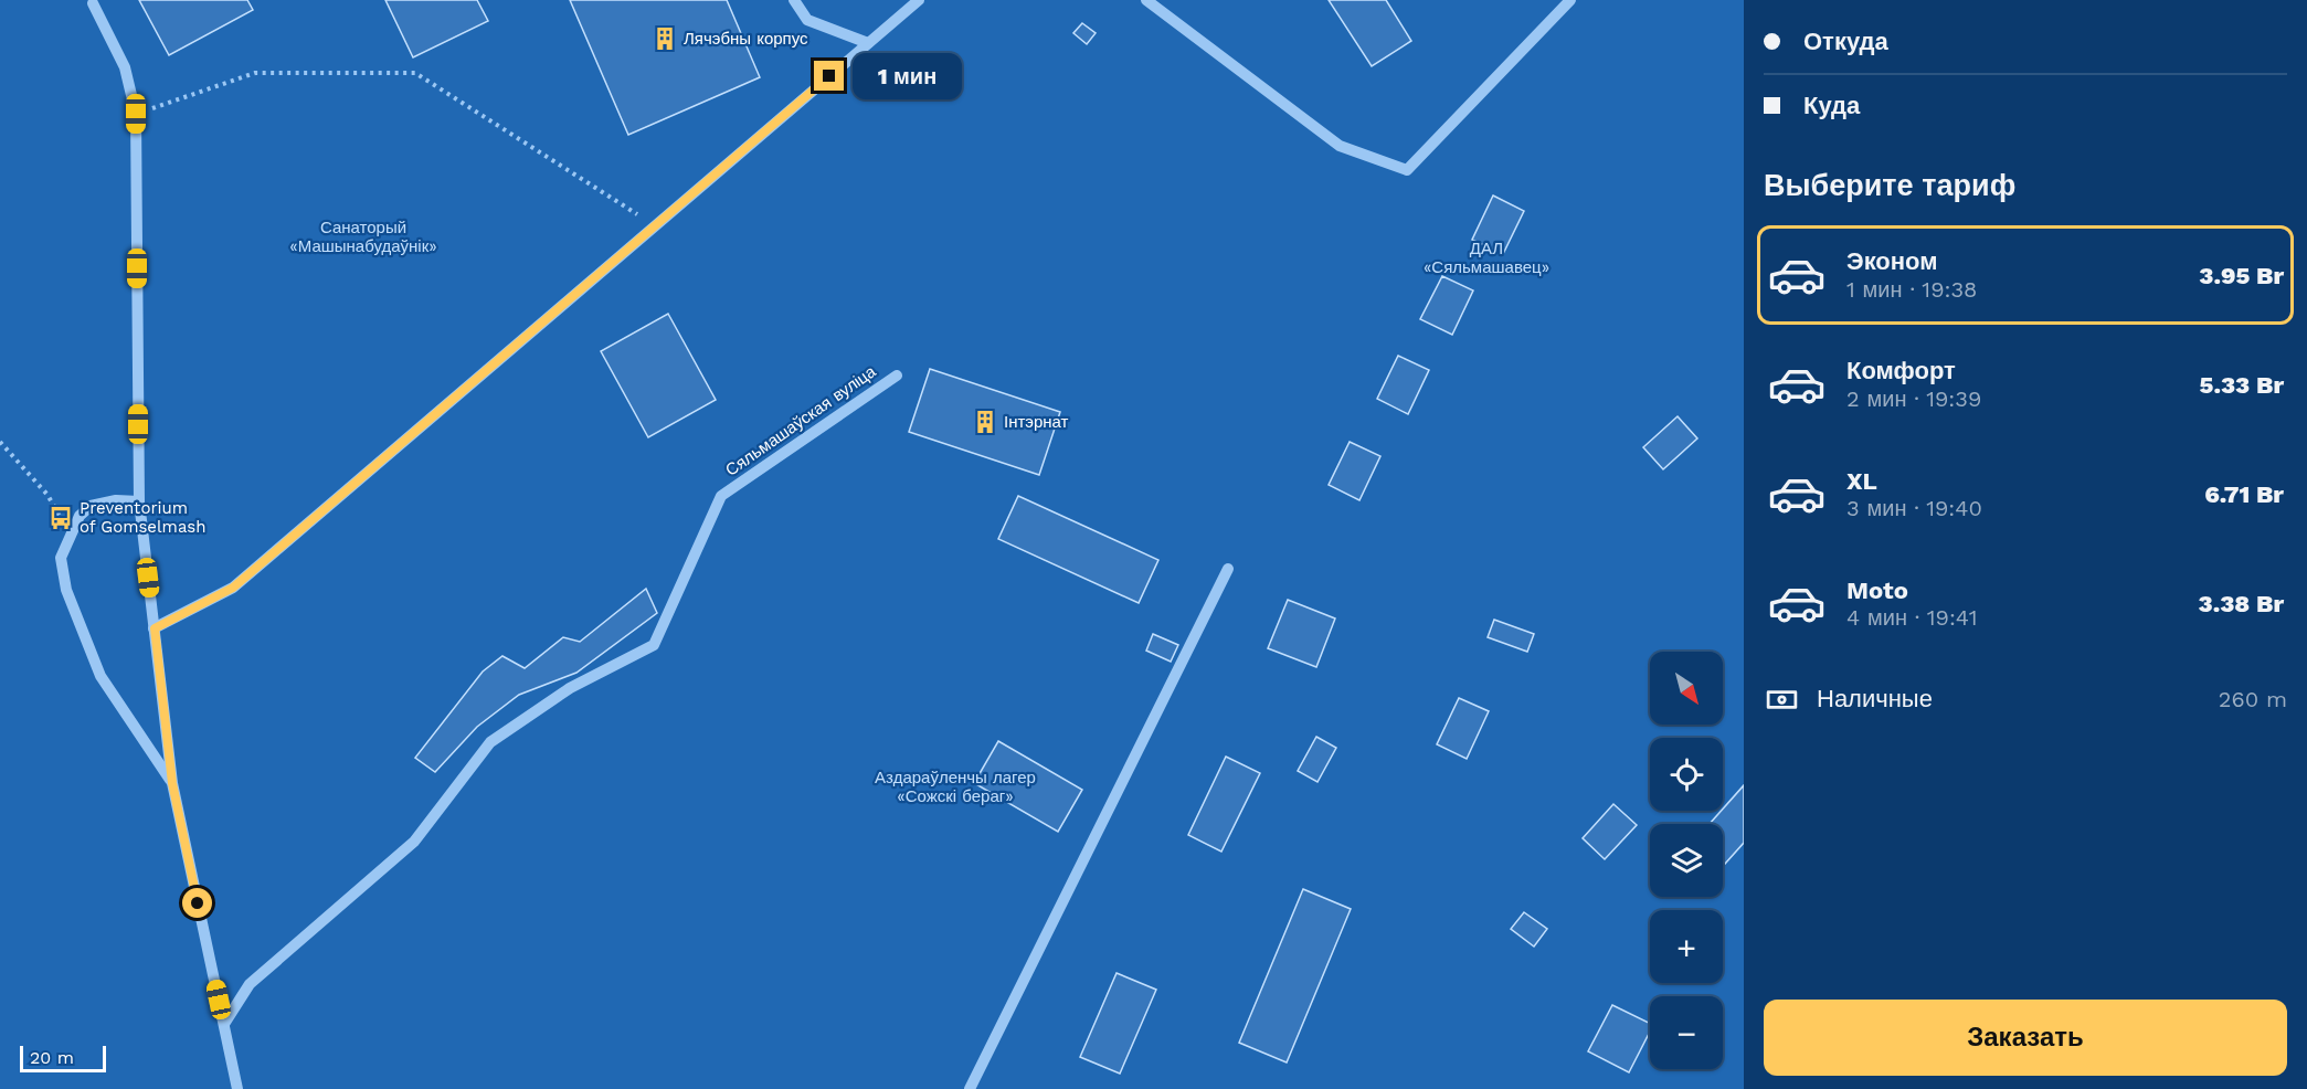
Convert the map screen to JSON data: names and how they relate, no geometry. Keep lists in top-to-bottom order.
{
  "streets": {
    "street": ["Сяльмашаўская вуліца"]
  },
  "parks": ["Санаторый «Машынабудаўнік»", "ДАЛ «Сяльмашавец»", "Аздараўленчы лагер «Сожскі бераг»"],
  "places": {
    "building": ["Лячэбны корпус", "Інтэрнат"],
    "bus stop": ["Preventorium of Gomselmash"]
  },
  "scale_bar": "20 m",
  "north": "bottom right",
  "page": {
    "banner": ["Откуда", "Куда"],
    "bubble": "1 мин",
    "heading": "Выберите тариф",
    "list": [
      {
        "name": "Эконом",
        "note": "1 мин · 19:38",
        "value": "3.95 Br"
      },
      {
        "name": "Комфорт",
        "note": "2 мин · 19:39",
        "value": "5.33 Br"
      },
      {
        "name": "XL",
        "note": "3 мин · 19:40",
        "value": "6.71 Br"
      },
      {
        "name": "Moto",
        "note": "4 мин · 19:41",
        "value": "3.38 Br"
      }
    ],
    "map_buttons": ["+", "−"],
    "pay": ["Наличные", "260 m"],
    "buttons": "Заказать",
    "scale": "20 m"
  }
}
